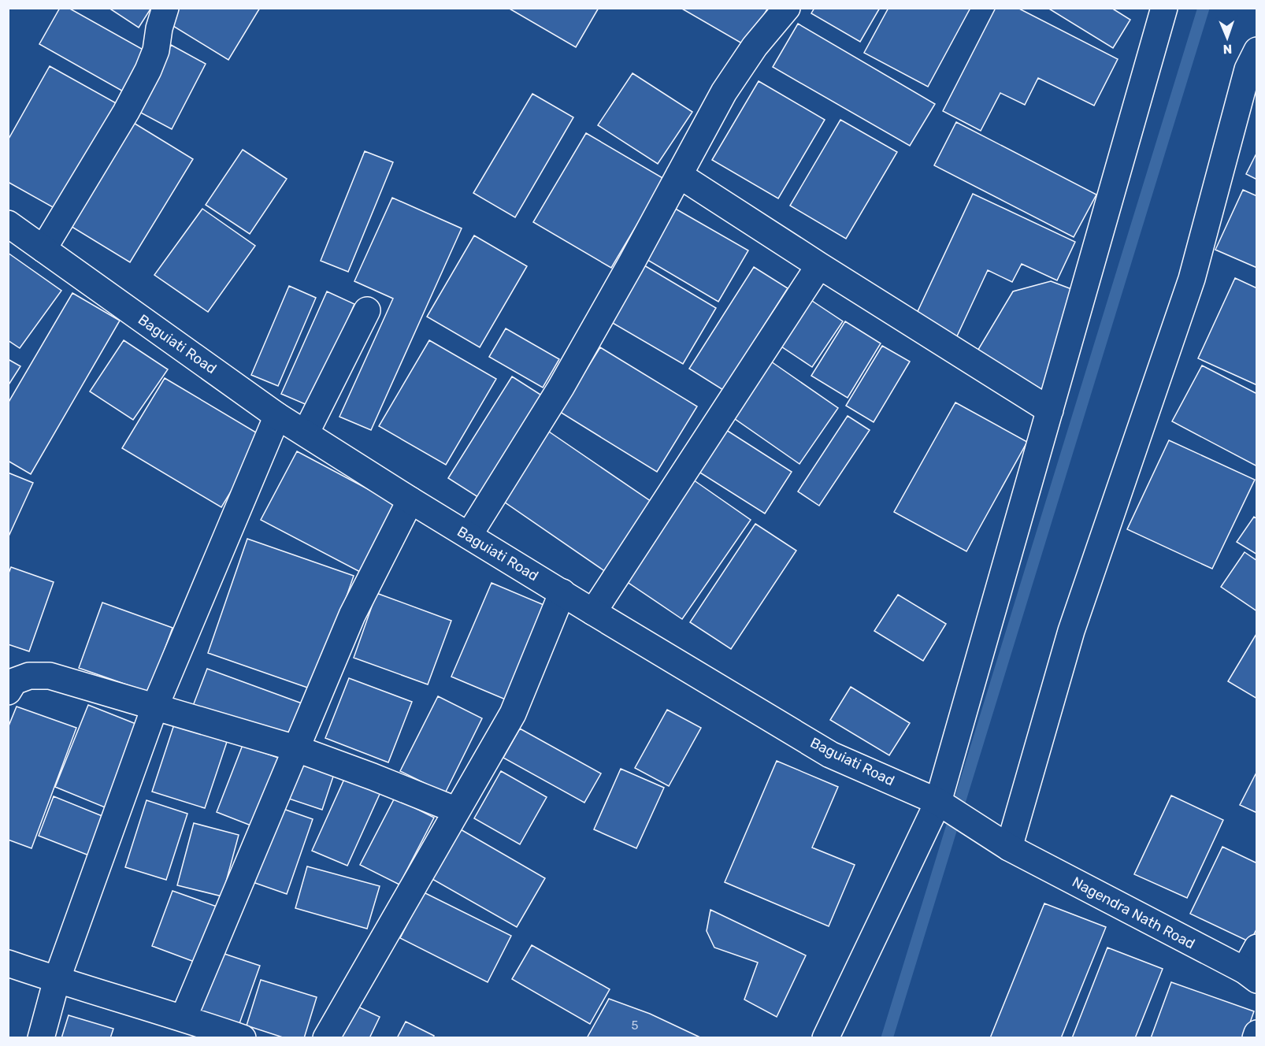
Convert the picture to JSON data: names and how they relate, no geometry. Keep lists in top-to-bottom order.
{
  "streets": {
    "street": ["Baguiati Road", "Nagendra Nath Road"]
  },
  "crossings": [
    ["Baguiati Road", "Nagendra Nath Road"]
  ],
  "house_numbers": ["5"],
  "north": "bottom"
}
